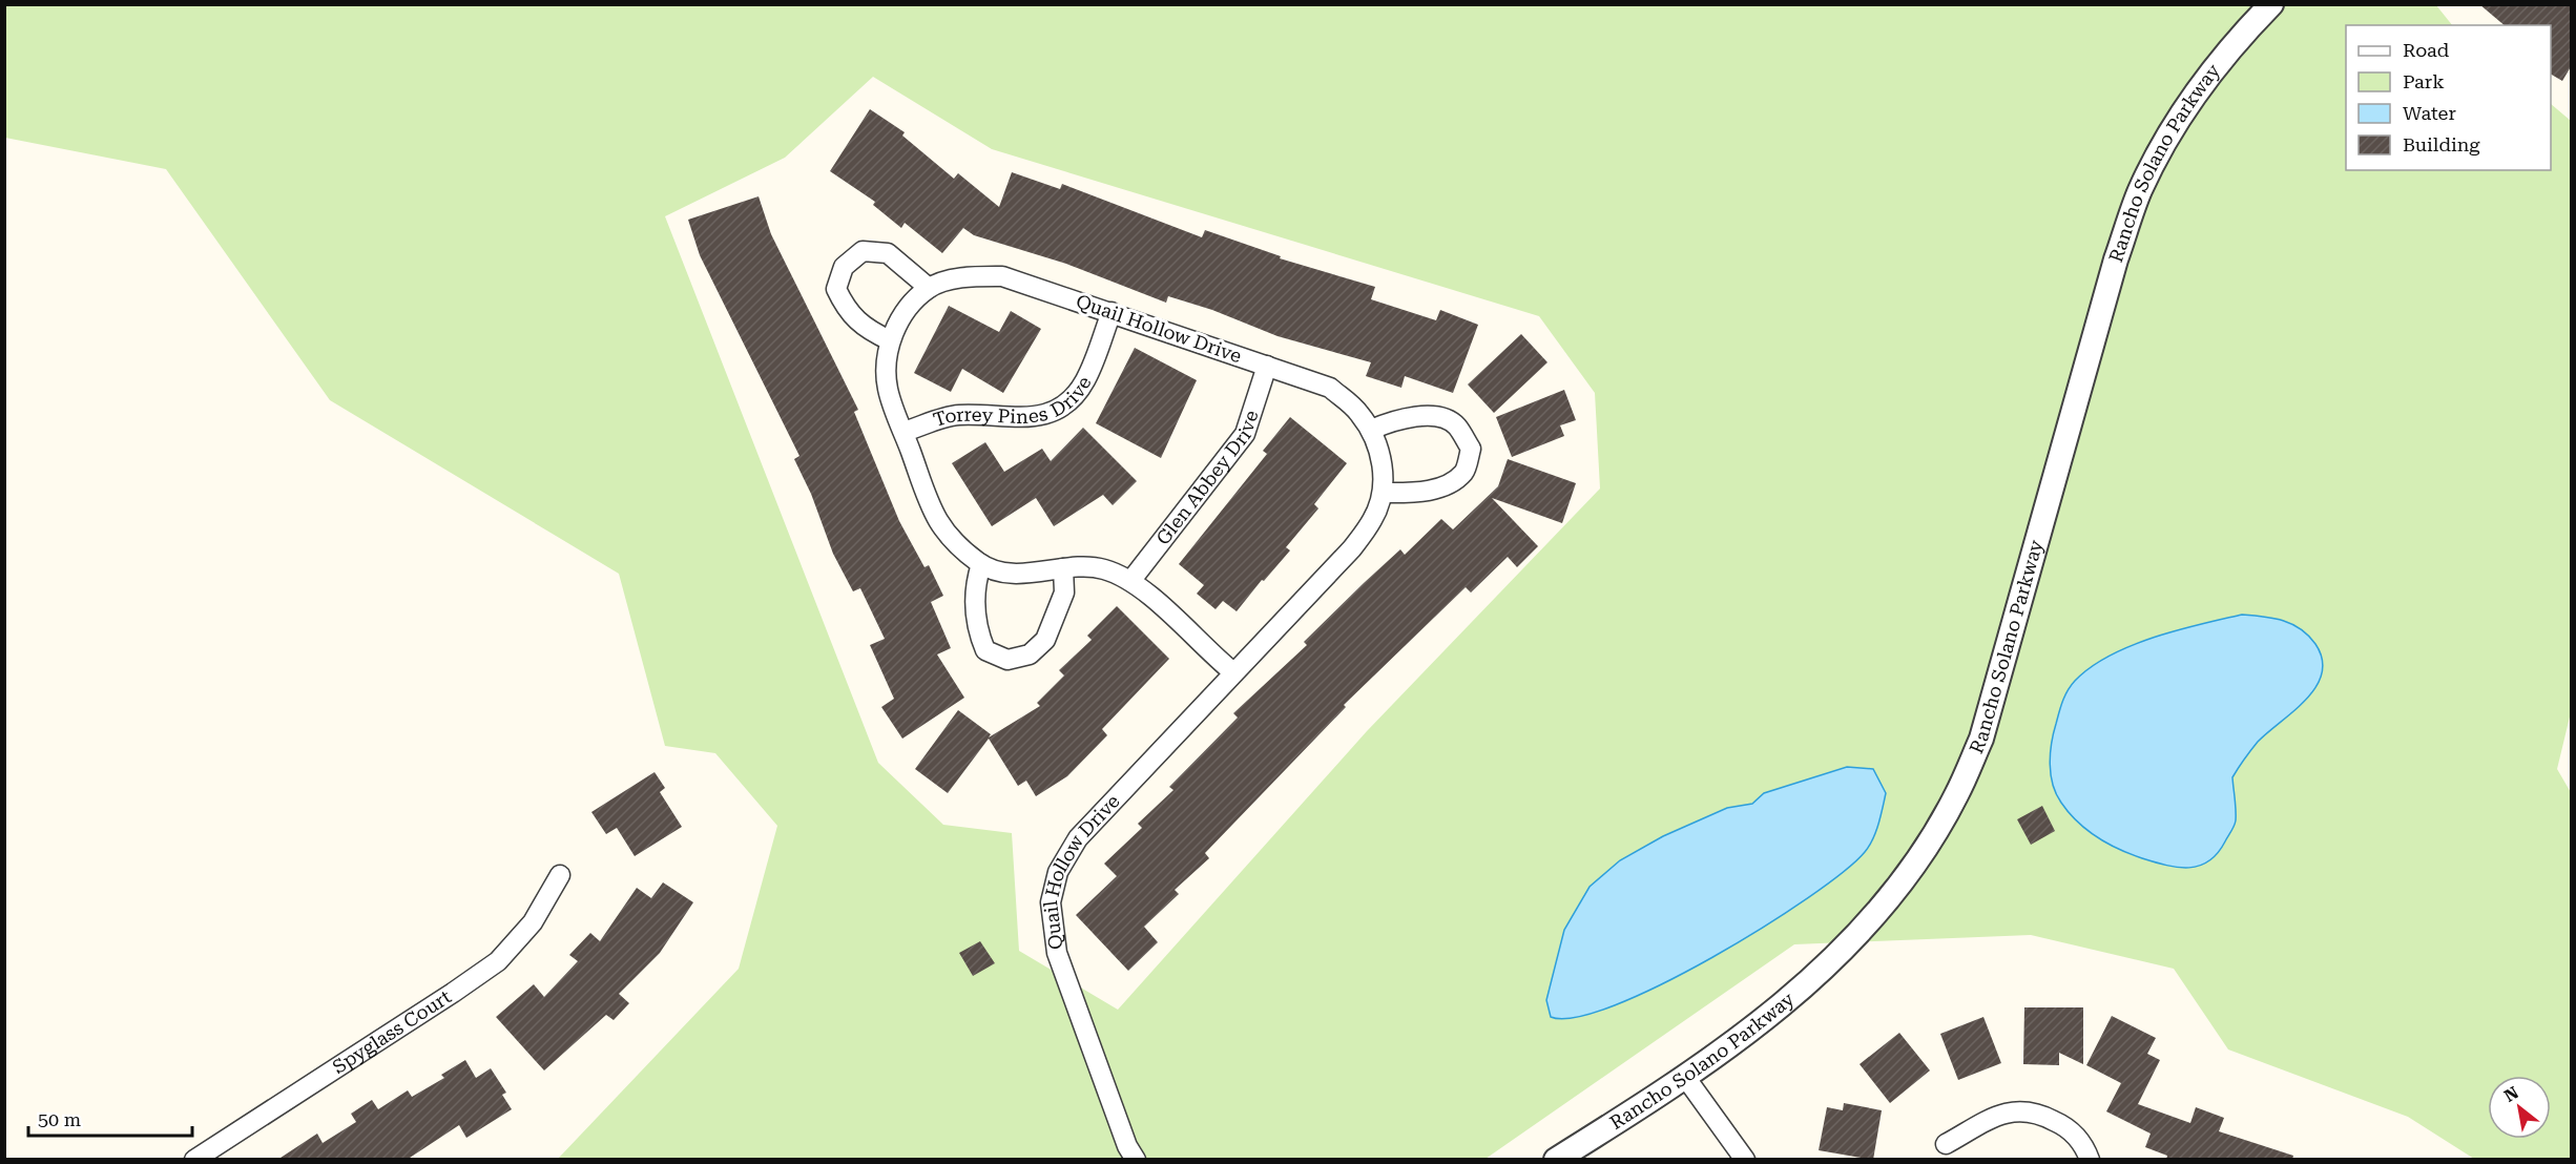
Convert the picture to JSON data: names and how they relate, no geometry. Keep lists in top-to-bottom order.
{
  "streets": {
    "street": [
      "Rancho Solano Parkway",
      "Quail Hollow Drive",
      "Torrey Pines Drive",
      "Glen Abbey Drive",
      "Spyglass Court"
    ]
  },
  "crossings": [
    ["Quail Hollow Drive", "Torrey Pines Drive"],
    ["Quail Hollow Drive", "Glen Abbey Drive"]
  ],
  "legend": [
    "Road",
    "Park",
    "Water",
    "Building"
  ],
  "scale_bar": "50 m",
  "north": "top left"
}
